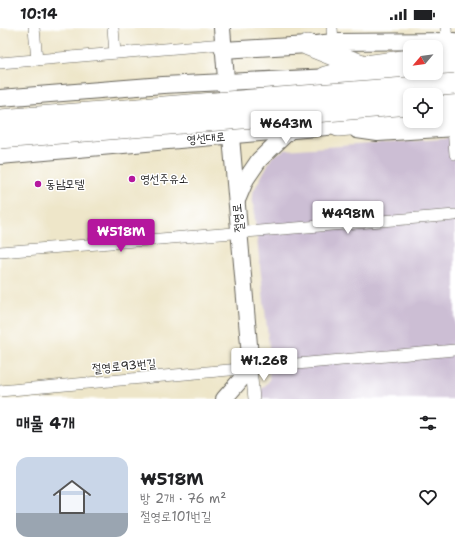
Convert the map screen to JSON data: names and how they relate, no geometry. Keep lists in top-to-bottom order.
{
  "streets": {
    "main road": ["영선대로", "절영로"],
    "street": ["절영로93번길"]
  },
  "crossings": [
    ["영선대로", "절영로"],
    ["절영로", "절영로93번길"]
  ],
  "places": ["영선주유소", "동남모텔"],
  "north": "bottom left",
  "page": {
    "status": "10:14",
    "price": [
      "₩643M",
      "₩498M",
      "₩518M",
      "₩1.26B"
    ],
    "heading": "매물 4개",
    "list": [
      {
        "name": "₩518M",
        "note": "방 2개 · 76 m² · 절영로101번길"
      }
    ]
  }
}
